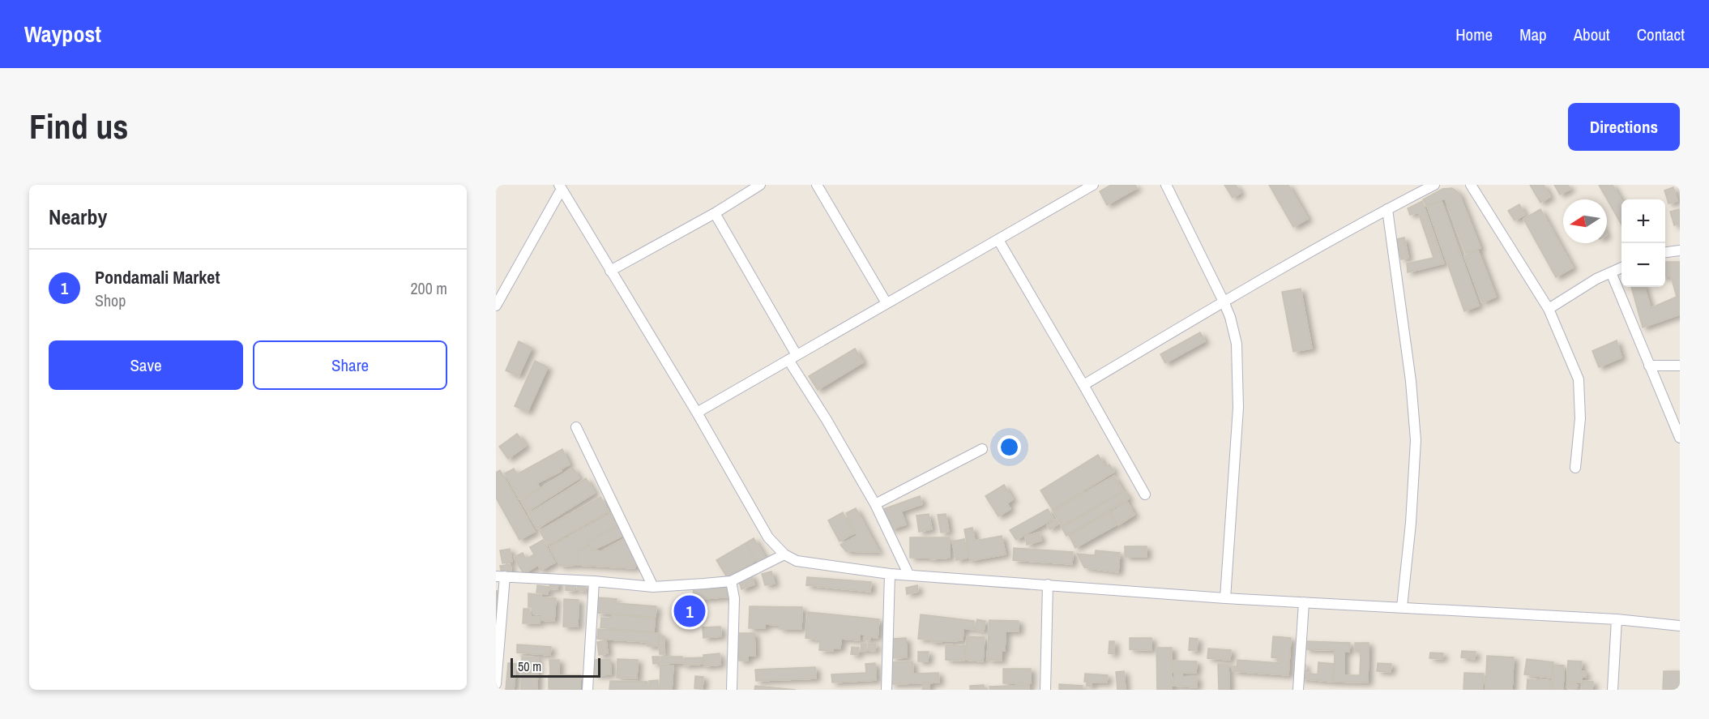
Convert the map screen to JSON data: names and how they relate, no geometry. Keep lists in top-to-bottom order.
{
  "scale_bar": "50 m",
  "north": "left",
  "page": {
    "header": "Waypost",
    "nav": [
      "Home",
      "Map",
      "About",
      "Contact"
    ],
    "buttons": [
      "Directions",
      ["Save", "Share"]
    ],
    "title": "Find us",
    "heading": "Nearby",
    "map_buttons": ["+", "−"],
    "list": [
      {
        "mark": "1",
        "name": "Pondamali Market",
        "note": "Shop",
        "value": "200 m"
      }
    ],
    "pins": "1",
    "scale": "50 m"
  }
}
